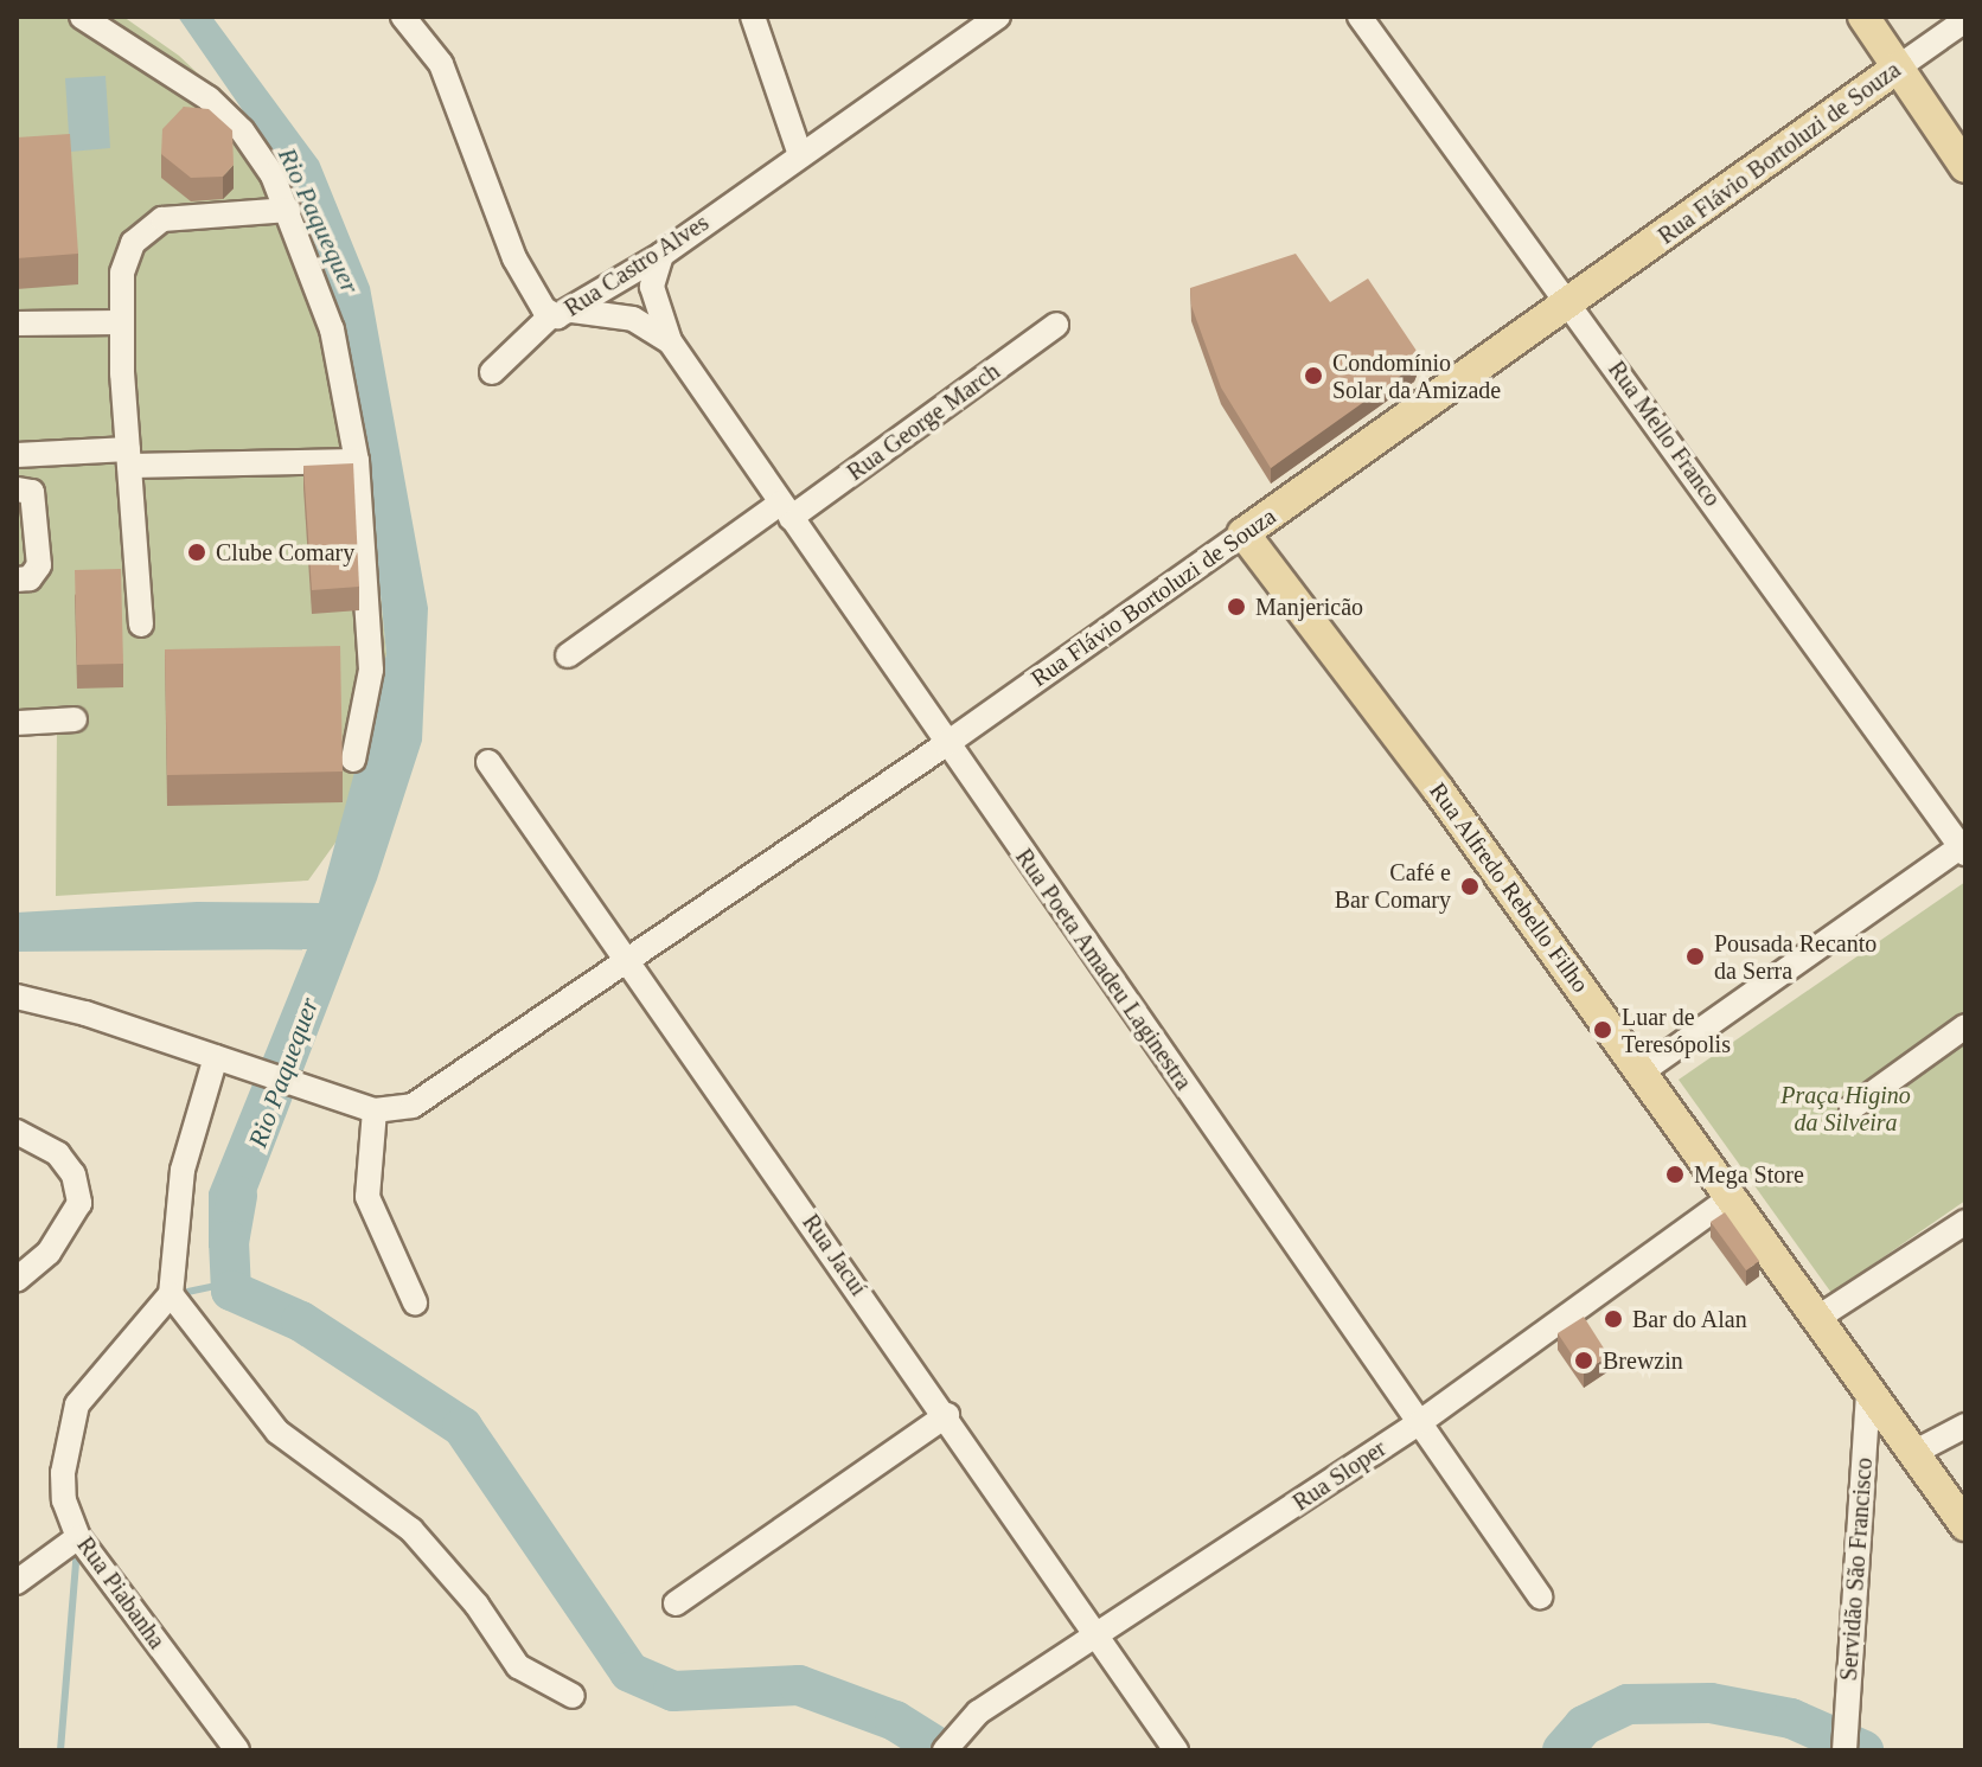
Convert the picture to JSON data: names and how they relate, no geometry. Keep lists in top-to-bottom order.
{
  "streets": {
    "main road": ["Rua Flávio Bortoluzi de Souza", "Rua Alfredo Rebello Filho"],
    "street": [
      "Rua Castro Alves",
      "Rua George March",
      "Rua Mello Franco",
      "Rua Poeta Amadeu Laginestra",
      "Rua Jacuí",
      "Rua Sloper",
      "Servidão São Francisco",
      "Rua Piabanha"
    ]
  },
  "crossings": [
    ["Rua Flávio Bortoluzi de Souza", "Rua Mello Franco"],
    ["Rua Flávio Bortoluzi de Souza", "Rua Alfredo Rebello Filho"],
    ["Rua Flávio Bortoluzi de Souza", "Rua Poeta Amadeu Laginestra"],
    ["Rua Flávio Bortoluzi de Souza", "Rua Jacuí"],
    ["Rua Castro Alves", "Rua Poeta Amadeu Laginestra"],
    ["Rua George March", "Rua Poeta Amadeu Laginestra"],
    ["Rua Alfredo Rebello Filho", "Rua Sloper"],
    ["Rua Alfredo Rebello Filho", "Servidão São Francisco"],
    ["Rua Poeta Amadeu Laginestra", "Rua Sloper"],
    ["Rua Jacuí", "Rua Sloper"]
  ],
  "water": ["Rio Paquequer"],
  "parks": ["Praça Higino da Silveira"],
  "places": [
    "Condomínio Solar da Amizade",
    "Clube Comary",
    "Manjericão",
    "Café e Bar Comary",
    "Pousada Recanto da Serra",
    "Luar de Teresópolis",
    "Mega Store",
    "Bar do Alan",
    "Brewzin"
  ]
}
